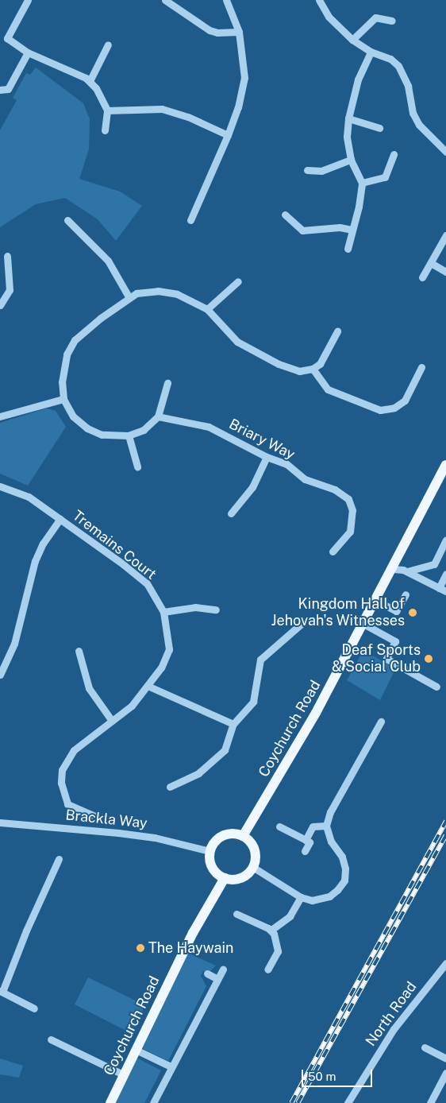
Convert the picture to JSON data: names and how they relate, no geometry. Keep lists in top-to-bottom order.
{
  "streets": {
    "main road": ["Coychurch Road"],
    "street": [
      "Briary Way",
      "Tremains Court",
      "Brackla Way",
      "North Road"
    ]
  },
  "crossings": [
    ["Coychurch Road", "Brackla Way"]
  ],
  "places": ["Kingdom Hall of Jehovah's Witnesses", "Deaf Sports & Social Club", "The Haywain"],
  "scale_bar": "50 m"
}
